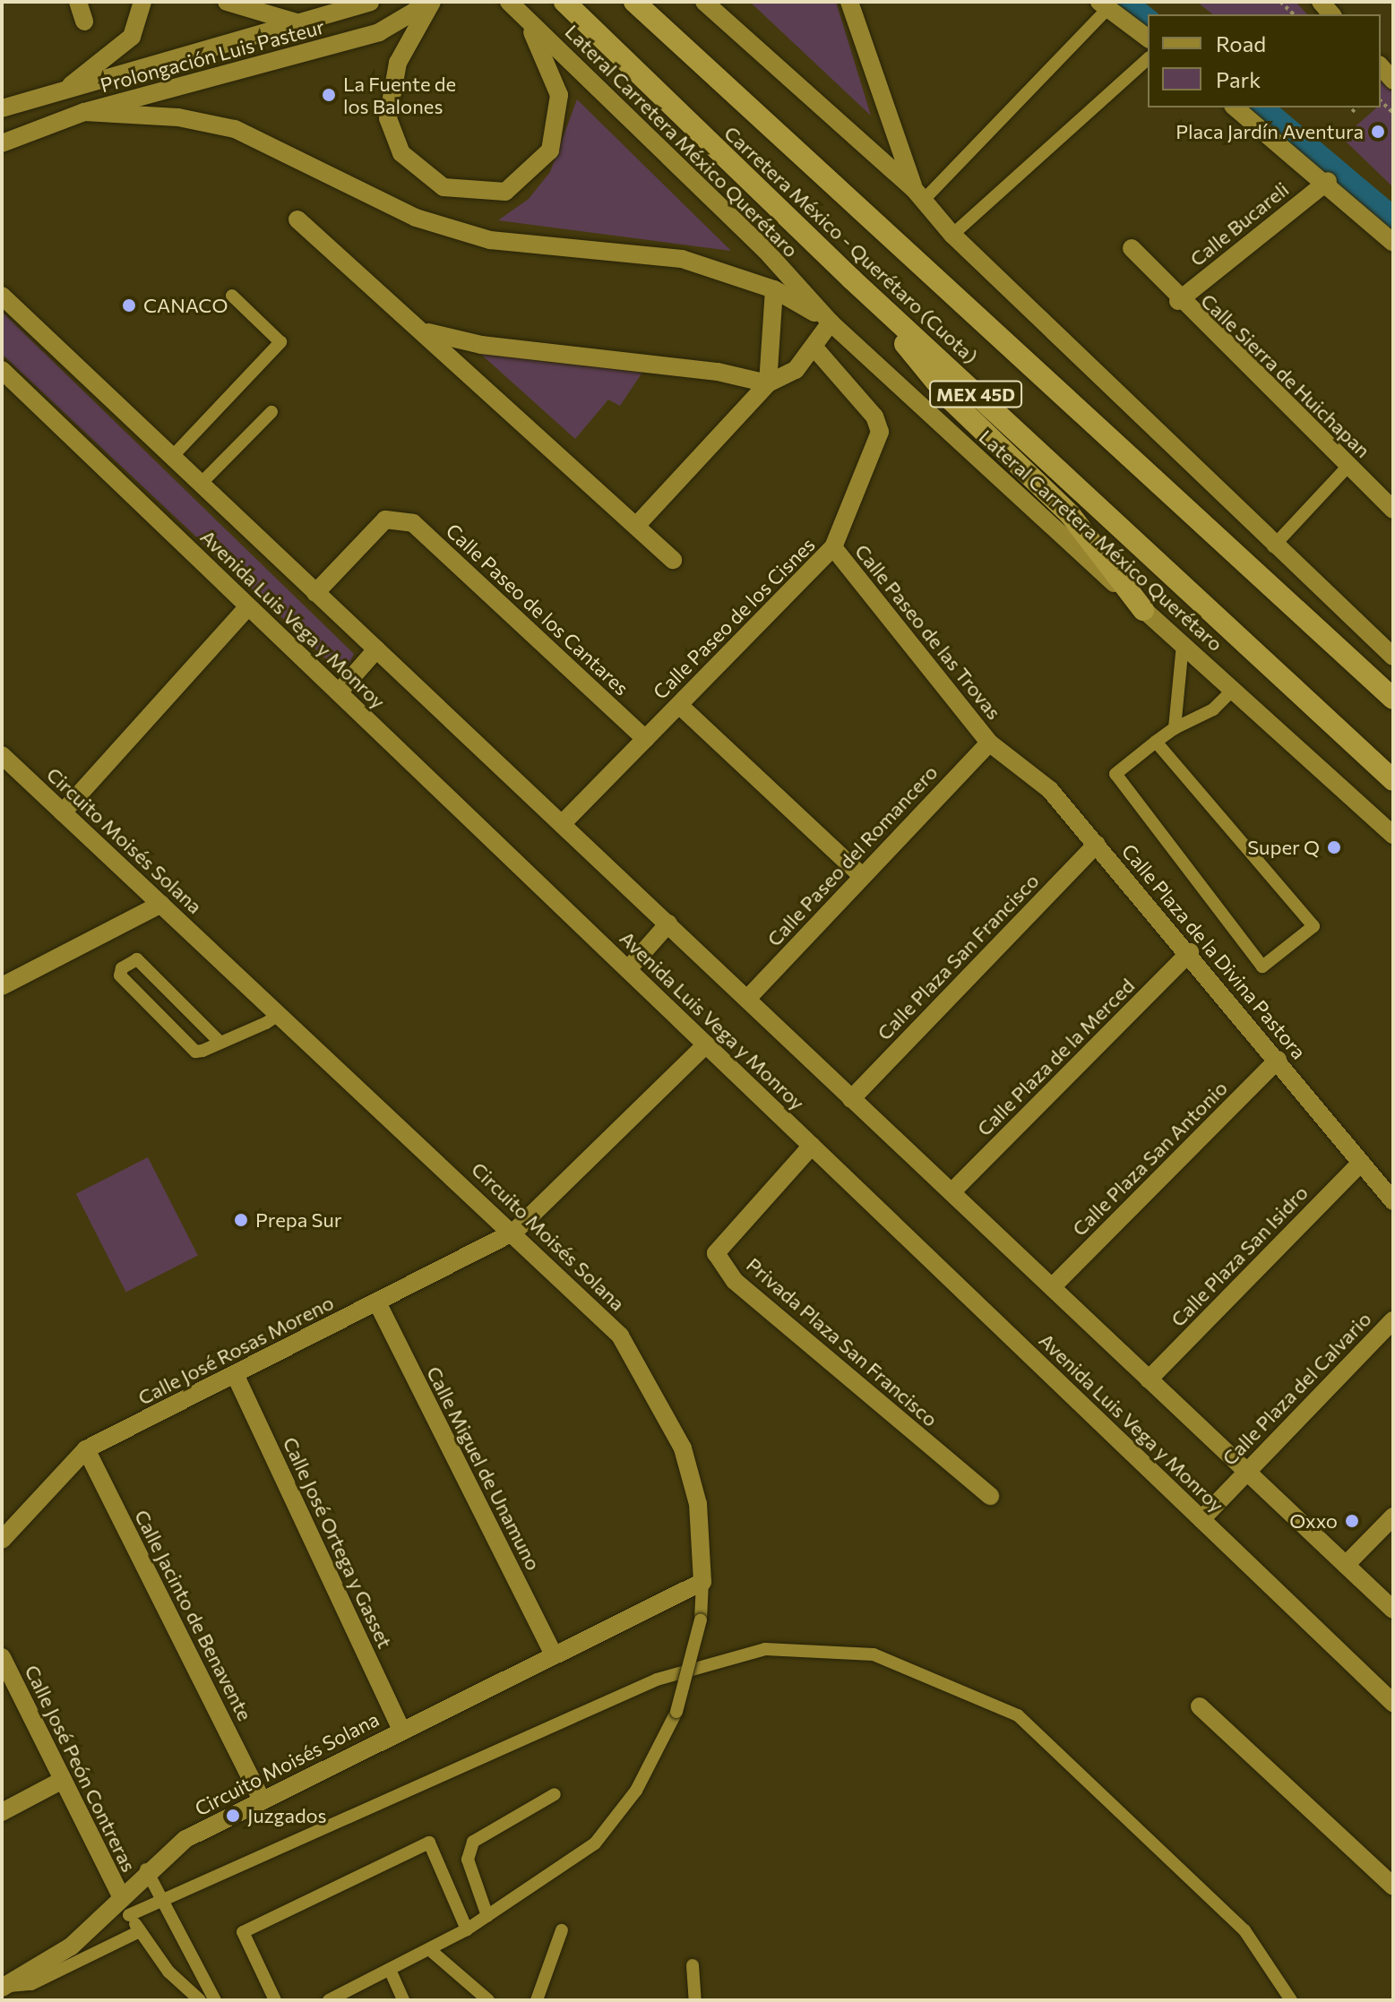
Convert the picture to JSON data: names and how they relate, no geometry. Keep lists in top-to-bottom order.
{
  "streets": {
    "highway": ["Carretera México - Querétaro (Cuota)", "MEX 45D"],
    "street": [
      "Prolongación Luis Pasteur",
      "Lateral Carretera México Querétaro",
      "Calle Bucareli",
      "Calle Sierra de Huichapan",
      "Calle Paseo de los Cantares",
      "Calle Paseo de los Cisnes",
      "Avenida Luis Vega y Monroy",
      "Calle Paseo de las Trovas",
      "Circuito Moisés Solana",
      "Calle Paseo del Romancero",
      "Calle Plaza de la Divina Pastora",
      "Calle Plaza San Francisco",
      "Calle Plaza de la Merced",
      "Calle Plaza San Antonio",
      "Calle Plaza San Isidro",
      "Privada Plaza San Francisco",
      "Calle José Rosas Moreno",
      "Calle Plaza del Calvario",
      "Calle Miguel de Unamuno",
      "Calle José Ortega y Gasset",
      "Calle Jacinto de Benavente",
      "Calle José Peón Contreras"
    ]
  },
  "crossings": [
    ["Calle Bucareli", "Calle Sierra de Huichapan"],
    ["Calle Paseo de los Cantares", "Calle Paseo de los Cisnes"],
    ["Calle Paseo de los Cantares", "Avenida Luis Vega y Monroy"],
    ["Calle Paseo de los Cisnes", "Avenida Luis Vega y Monroy"],
    ["Calle Paseo de los Cisnes", "Calle Paseo de las Trovas"],
    ["Avenida Luis Vega y Monroy", "Calle Paseo del Romancero"],
    ["Avenida Luis Vega y Monroy", "Calle Plaza San Francisco"],
    ["Avenida Luis Vega y Monroy", "Calle Plaza de la Merced"],
    ["Avenida Luis Vega y Monroy", "Calle Plaza San Antonio"],
    ["Avenida Luis Vega y Monroy", "Calle Plaza San Isidro"],
    ["Avenida Luis Vega y Monroy", "Privada Plaza San Francisco"],
    ["Avenida Luis Vega y Monroy", "Calle José Rosas Moreno"],
    ["Avenida Luis Vega y Monroy", "Calle Plaza del Calvario"],
    ["Calle Paseo de las Trovas", "Calle Paseo del Romancero"],
    ["Calle Paseo de las Trovas", "Calle Plaza de la Divina Pastora"],
    ["Circuito Moisés Solana", "Calle José Rosas Moreno"],
    ["Circuito Moisés Solana", "Calle Miguel de Unamuno"],
    ["Circuito Moisés Solana", "Calle José Ortega y Gasset"],
    ["Circuito Moisés Solana", "Calle Jacinto de Benavente"],
    ["Circuito Moisés Solana", "Calle José Peón Contreras"],
    ["Calle Paseo del Romancero", "Calle Plaza de la Divina Pastora"],
    ["Calle Plaza de la Divina Pastora", "Calle Plaza San Francisco"],
    ["Calle Plaza de la Divina Pastora", "Calle Plaza de la Merced"],
    ["Calle Plaza de la Divina Pastora", "Calle Plaza San Antonio"],
    ["Calle Plaza de la Divina Pastora", "Calle Plaza San Isidro"],
    ["Calle José Rosas Moreno", "Calle Miguel de Unamuno"],
    ["Calle José Rosas Moreno", "Calle José Ortega y Gasset"],
    ["Calle José Rosas Moreno", "Calle Jacinto de Benavente"]
  ],
  "places": [
    "La Fuente de los Balones",
    "Placa Jardín Aventura",
    "CANACO",
    "Super Q",
    "Prepa Sur",
    "Oxxo",
    "Juzgados"
  ],
  "legend": ["Road", "Park"]
}
